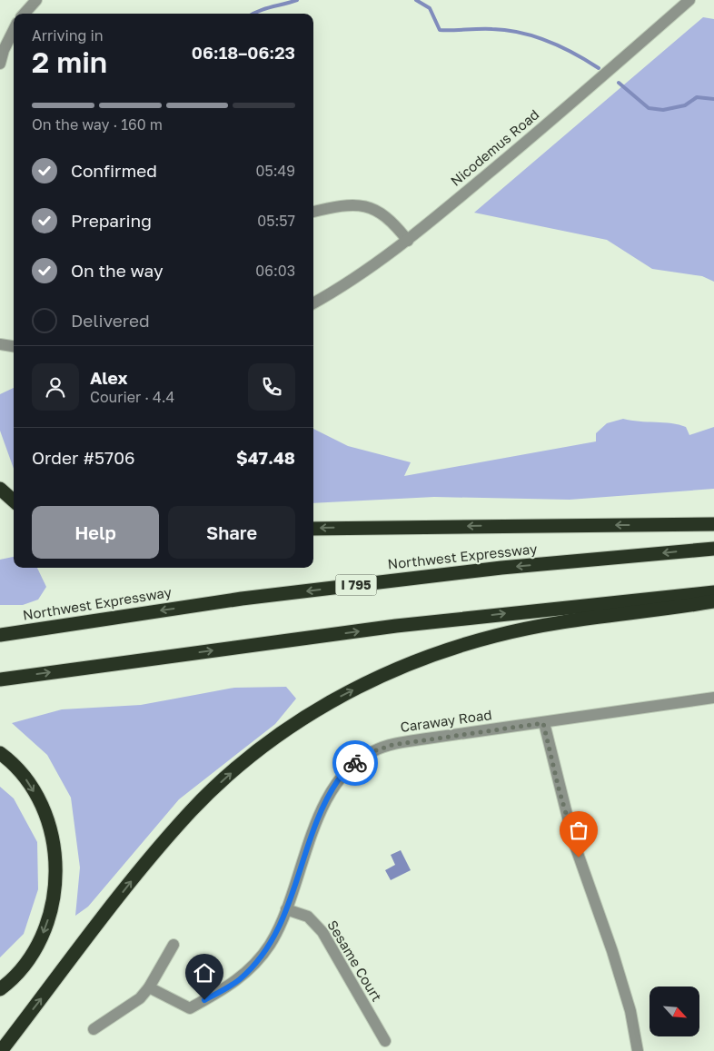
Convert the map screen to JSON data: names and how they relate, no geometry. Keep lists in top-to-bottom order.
{
  "streets": {
    "highway": ["Northwest Expressway", "I 795"],
    "street": ["Nicodemus Road", "Caraway Road", "Sesame Court"]
  },
  "crossings": [
    ["Caraway Road", "Sesame Court"]
  ],
  "north": "bottom right",
  "page": {
    "heading": ["2 min", "Arriving in", "06:18–06:23"],
    "panel": [
      "Alex",
      "Courier · 4.4",
      "Order #5706",
      "$47.48"
    ],
    "bar": "On the way · 160 m",
    "list": [
      ["Confirmed", "05:49"],
      ["Preparing", "05:57"],
      ["On the way", "06:03"],
      "Delivered"
    ],
    "buttons": ["Help", "Share"]
  }
}
